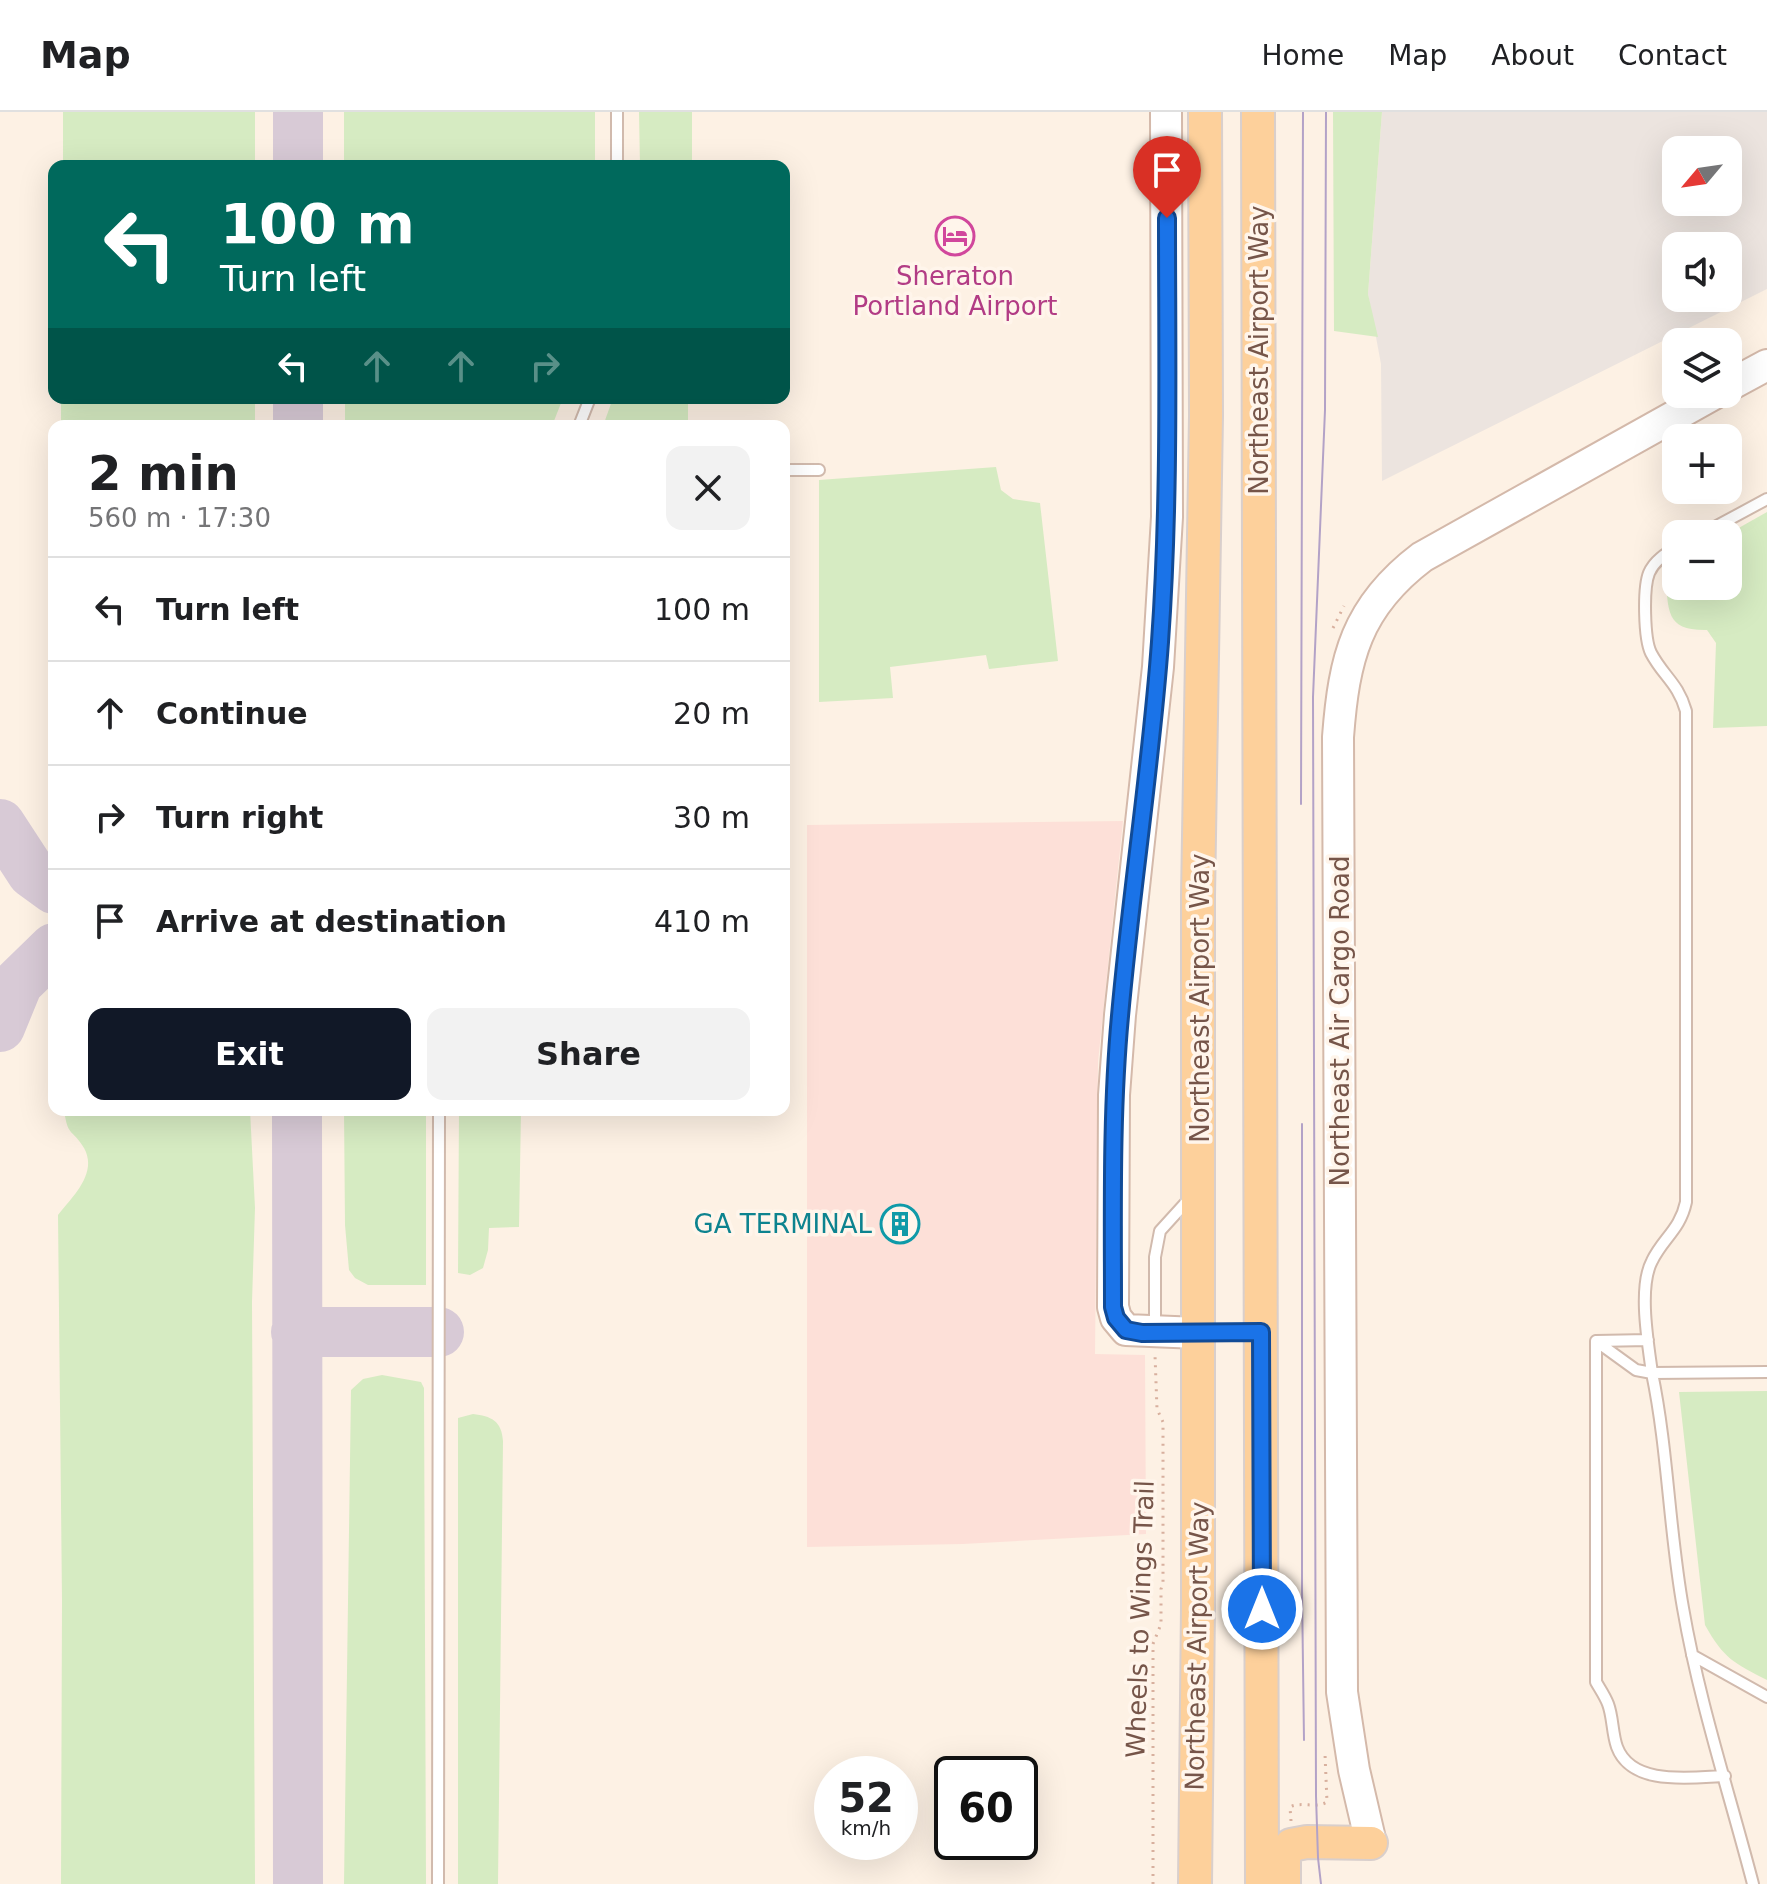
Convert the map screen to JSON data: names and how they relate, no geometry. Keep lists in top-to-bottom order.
{
  "streets": {
    "main road": ["Northeast Airport Way"],
    "street": ["Northeast Air Cargo Road"],
    "path": ["Wheels to Wings Trail"]
  },
  "places": {
    "hotel": ["Sheraton Portland Airport"],
    "building": ["GA TERMINAL"]
  },
  "north": "bottom left",
  "page": {
    "header": "Map",
    "nav": [
      "Home",
      "Map",
      "About",
      "Contact"
    ],
    "map_buttons": ["+", "−"],
    "turn": ["100 m", "Turn left"],
    "heading": ["2 min", "560 m · 17:30"],
    "list": [
      {
        "name": "Turn left",
        "value": "100 m"
      },
      {
        "name": "Continue",
        "value": "20 m"
      },
      {
        "name": "Turn right",
        "value": "30 m"
      },
      {
        "name": "Arrive at destination",
        "value": "410 m"
      }
    ],
    "buttons": ["Exit", "Share"],
    "speed": "52 km/h",
    "limit": "60"
  }
}
